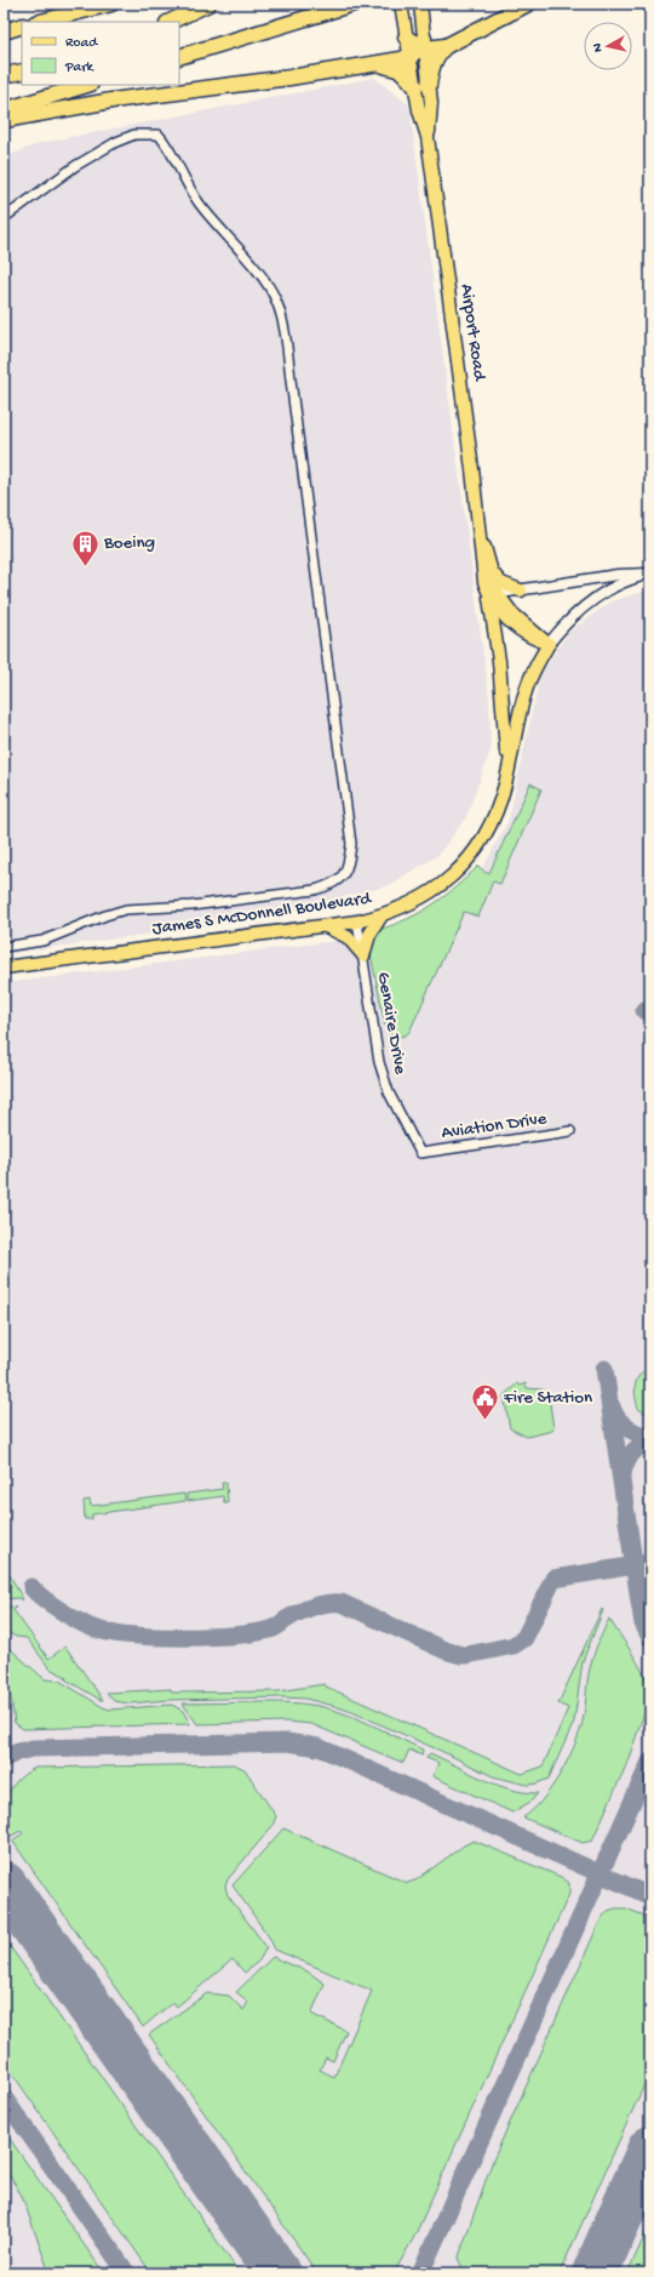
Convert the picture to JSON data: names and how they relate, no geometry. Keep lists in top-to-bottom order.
{
  "streets": {
    "main road": ["Airport Road", "James S McDonnell Boulevard"],
    "street": ["Genaire Drive", "Aviation Drive"]
  },
  "crossings": [
    ["Airport Road", "James S McDonnell Boulevard"],
    ["James S McDonnell Boulevard", "Genaire Drive"],
    ["Genaire Drive", "Aviation Drive"]
  ],
  "places": {
    "building": ["Boeing"],
    "public building": ["Fire Station"]
  },
  "legend": ["Road", "Park"],
  "north": "left"
}
